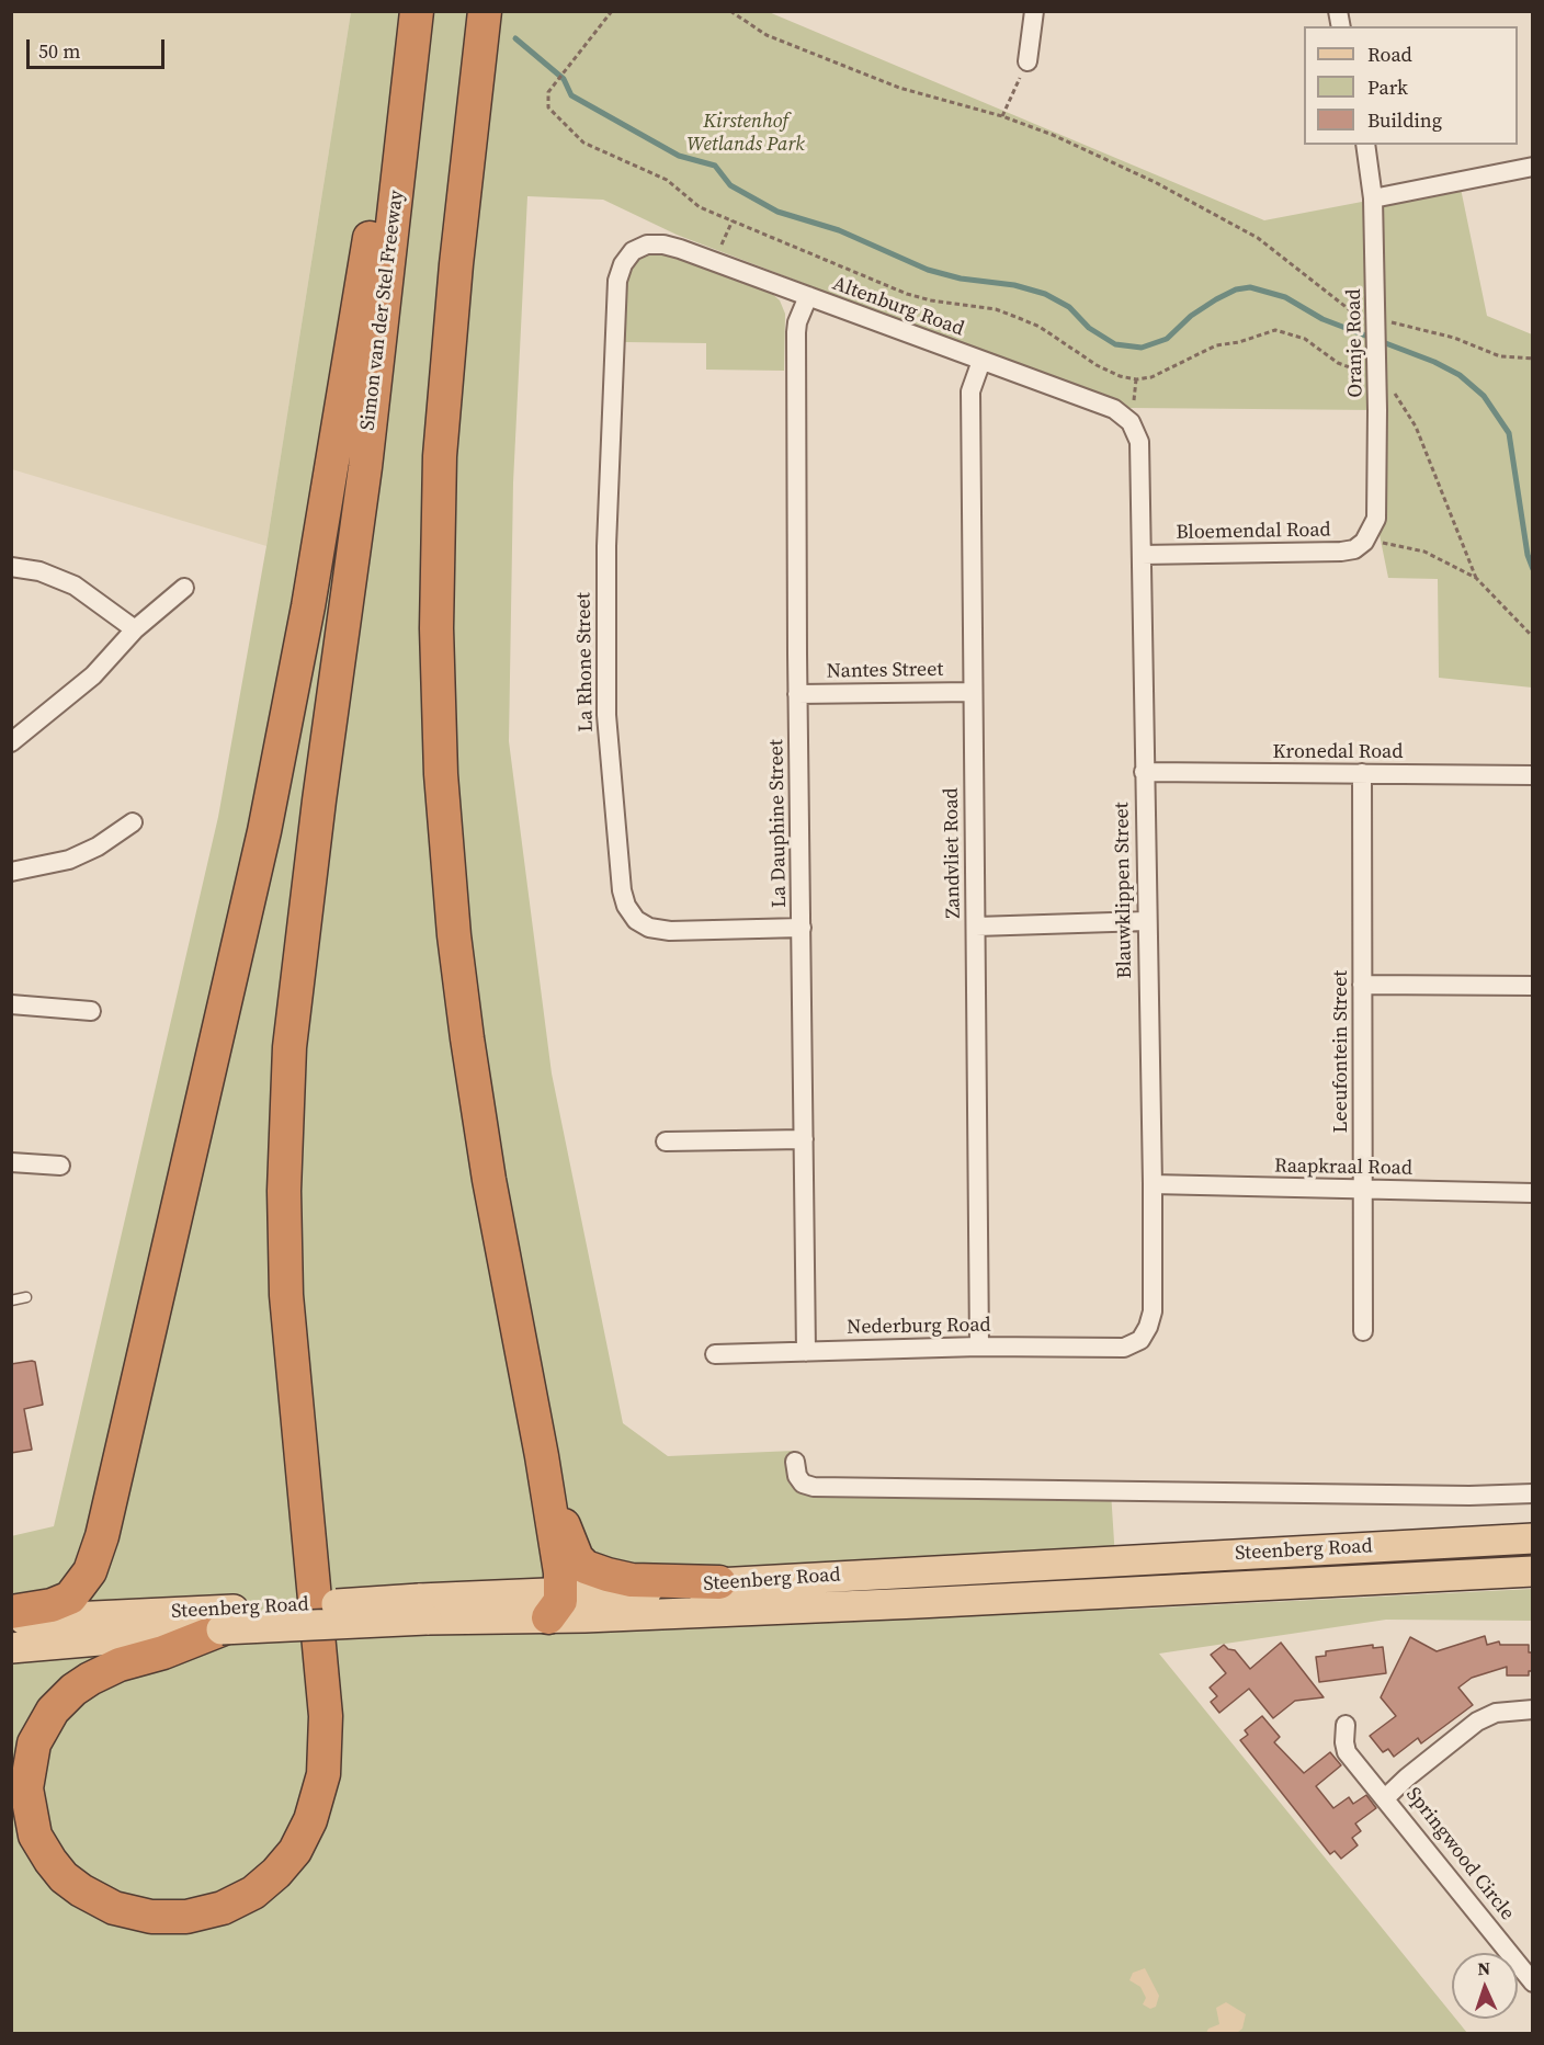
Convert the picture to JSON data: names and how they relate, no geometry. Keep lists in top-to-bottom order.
{
  "streets": {
    "highway": ["Simon van der Stel Freeway"],
    "main road": ["Steenberg Road"],
    "street": [
      "Altenburg Road",
      "Oranje Road",
      "Bloemendal Road",
      "La Rhone Street",
      "Nantes Street",
      "Kronedal Road",
      "La Dauphine Street",
      "Zandvliet Road",
      "Blauwklippen Street",
      "Leeufontein Street",
      "Raapkraal Road",
      "Nederburg Road",
      "Springwood Circle"
    ]
  },
  "crossings": [
    ["Altenburg Road", "La Rhone Street"],
    ["Altenburg Road", "La Dauphine Street"],
    ["Altenburg Road", "Zandvliet Road"],
    ["Altenburg Road", "Blauwklippen Street"],
    ["Simon van der Stel Freeway", "Steenberg Road"],
    ["Oranje Road", "Bloemendal Road"],
    ["Bloemendal Road", "Blauwklippen Street"],
    ["La Rhone Street", "La Dauphine Street"],
    ["Nantes Street", "La Dauphine Street"],
    ["Nantes Street", "Zandvliet Road"],
    ["Kronedal Road", "Blauwklippen Street"],
    ["Kronedal Road", "Leeufontein Street"],
    ["La Dauphine Street", "Nederburg Road"],
    ["Zandvliet Road", "Nederburg Road"],
    ["Blauwklippen Street", "Raapkraal Road"],
    ["Blauwklippen Street", "Nederburg Road"],
    ["Leeufontein Street", "Raapkraal Road"]
  ],
  "parks": ["Kirstenhof Wetlands Park"],
  "legend": ["Road", "Park", "Building"],
  "scale_bar": "50 m",
  "north": "top"
}
